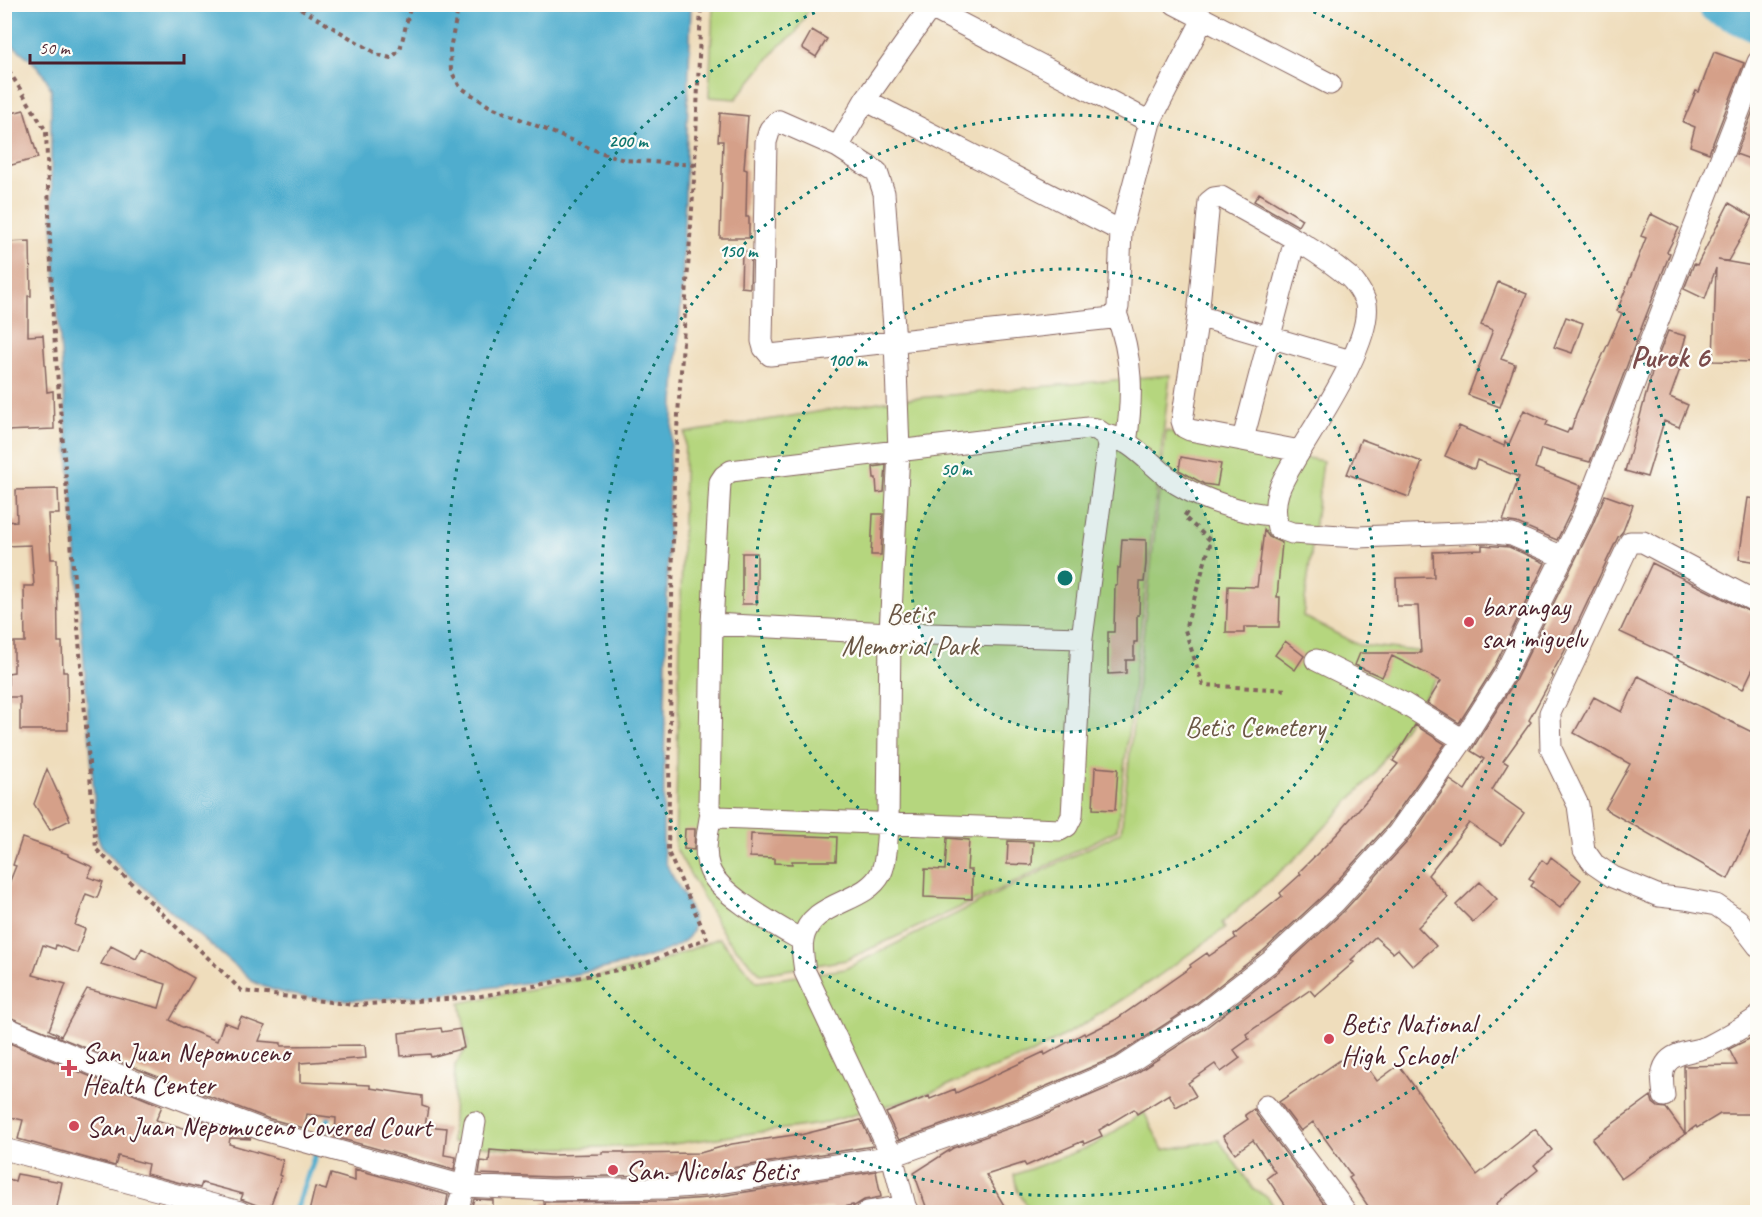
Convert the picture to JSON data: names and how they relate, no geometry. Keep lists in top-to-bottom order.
{
  "districts": ["Purok 6"],
  "parks": ["Betis Memorial Park", "Betis Cemetery"],
  "places": {
    "other": [
      "barangay san miguelv",
      "Betis National High School",
      "San Juan Nepomuceno Covered Court",
      "San. Nicolas Betis"
    ],
    "health": ["San Juan Nepomuceno Health Center"]
  },
  "scale_bar": "50 m",
  "rings": [
    "200 m",
    "150 m",
    "100 m",
    "50 m"
  ]
}
